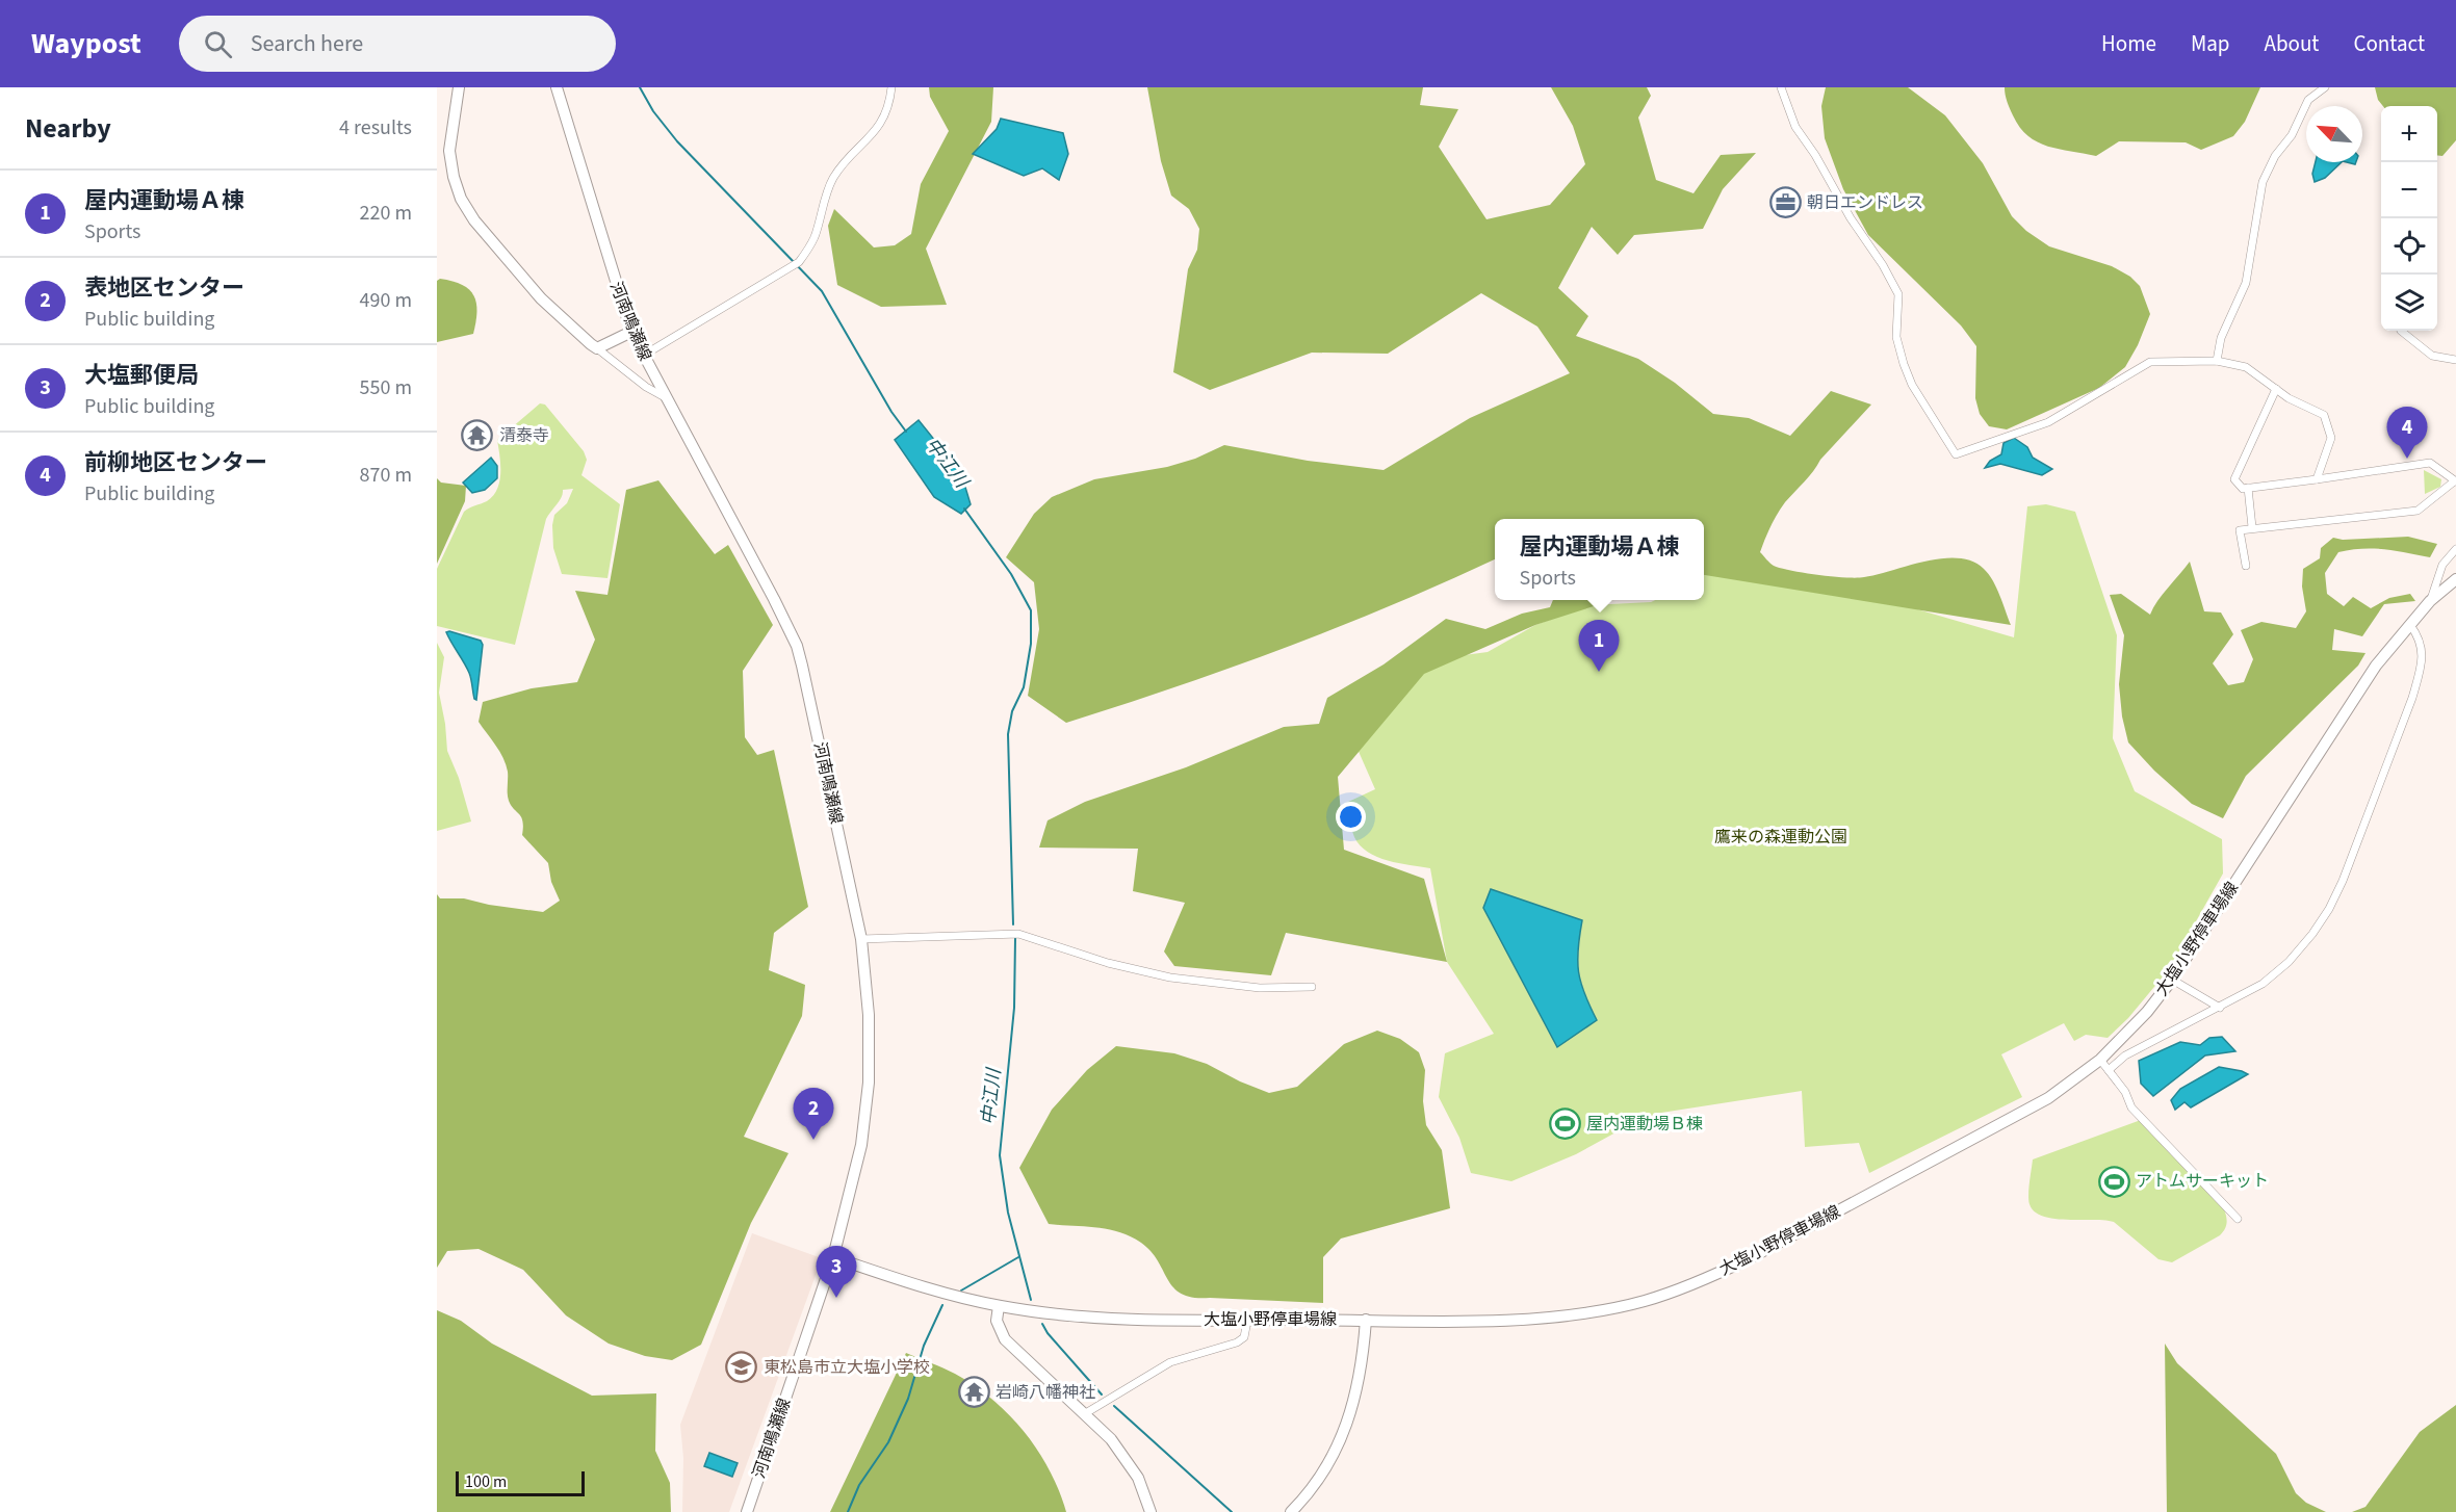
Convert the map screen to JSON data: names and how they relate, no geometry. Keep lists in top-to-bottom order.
{
  "streets": {
    "main road": ["河南鳴瀬線", "大塩小野停車場線"]
  },
  "crossings": [
    ["河南鳴瀬線", "大塩小野停車場線"]
  ],
  "water": ["中江川"],
  "parks": ["鷹来の森運動公園"],
  "places": {
    "office": ["朝日エンドレス"],
    "temple": ["清泰寺", "岩崎八幡神社"],
    "sports": ["屋内運動場Ｂ棟", "アトムサーキット"],
    "school or university": ["東松島市立大塩小学校"]
  },
  "scale_bar": "100 m",
  "north": "top left",
  "page": {
    "header": "Waypost",
    "search": "Search here",
    "nav": [
      "Home",
      "Map",
      "About",
      "Contact"
    ],
    "heading": ["Nearby", "4 results"],
    "map_buttons": ["+", "−"],
    "list": [
      {
        "mark": "1",
        "name": "屋内運動場Ａ棟",
        "note": "Sports",
        "value": "220 m"
      },
      {
        "mark": "2",
        "name": "表地区センター",
        "note": "Public building",
        "value": "490 m"
      },
      {
        "mark": "3",
        "name": "大塩郵便局",
        "note": "Public building",
        "value": "550 m"
      },
      {
        "mark": "4",
        "name": "前柳地区センター",
        "note": "Public building",
        "value": "870 m"
      }
    ],
    "pins": [
      "4",
      "1",
      "2",
      "3"
    ],
    "popup": ["屋内運動場Ａ棟", "Sports"],
    "scale": "100 m"
  }
}
